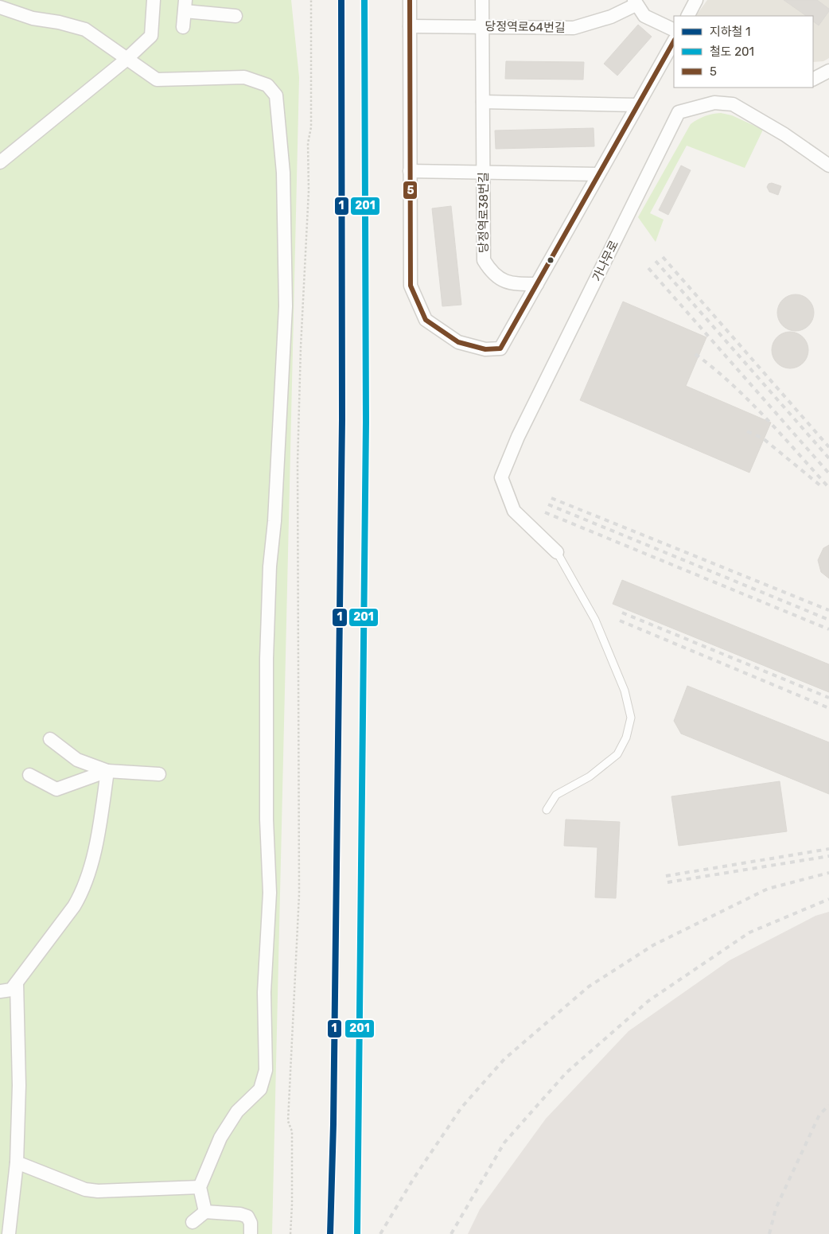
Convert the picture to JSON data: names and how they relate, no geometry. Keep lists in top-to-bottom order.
{
  "streets": {
    "street": ["당정역로64번길", "당정역로38번길", "가나무로"]
  },
  "crossings": [
    ["당정역로64번길", "당정역로38번길"]
  ],
  "lines": ["metro line 1", "rail line 201", "transit line 5"],
  "legend": ["지하철 1", "철도 201", "5"]
}
